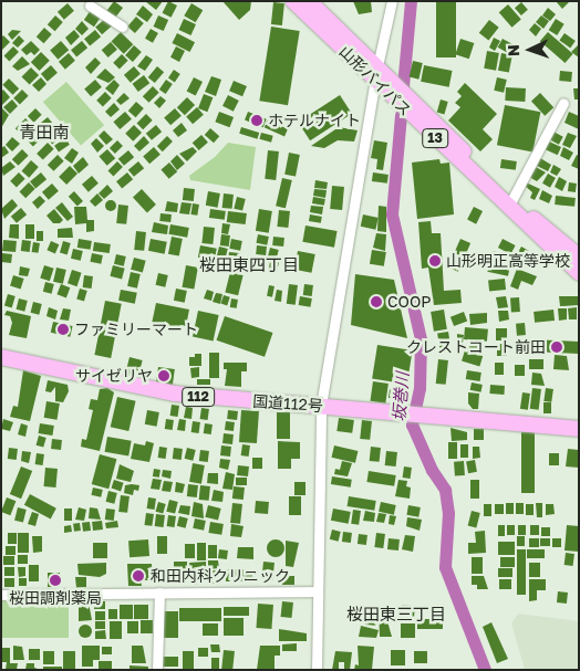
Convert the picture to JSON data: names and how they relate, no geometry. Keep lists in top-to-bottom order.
{
  "streets": {
    "highway": [
      "山形バイパス",
      "13",
      "112",
      "国道112号"
    ]
  },
  "districts": ["青田南", "桜田東四丁目", "桜田東三丁目"],
  "water": ["坂巻川"],
  "places": [
    "ホテルナイト",
    "山形明正高等学校",
    "COOP",
    "ファミリーマート",
    "クレストコート前田",
    "サイゼリヤ",
    "和田内科クリニック",
    "桜田調剤薬局"
  ],
  "north": "left"
}
